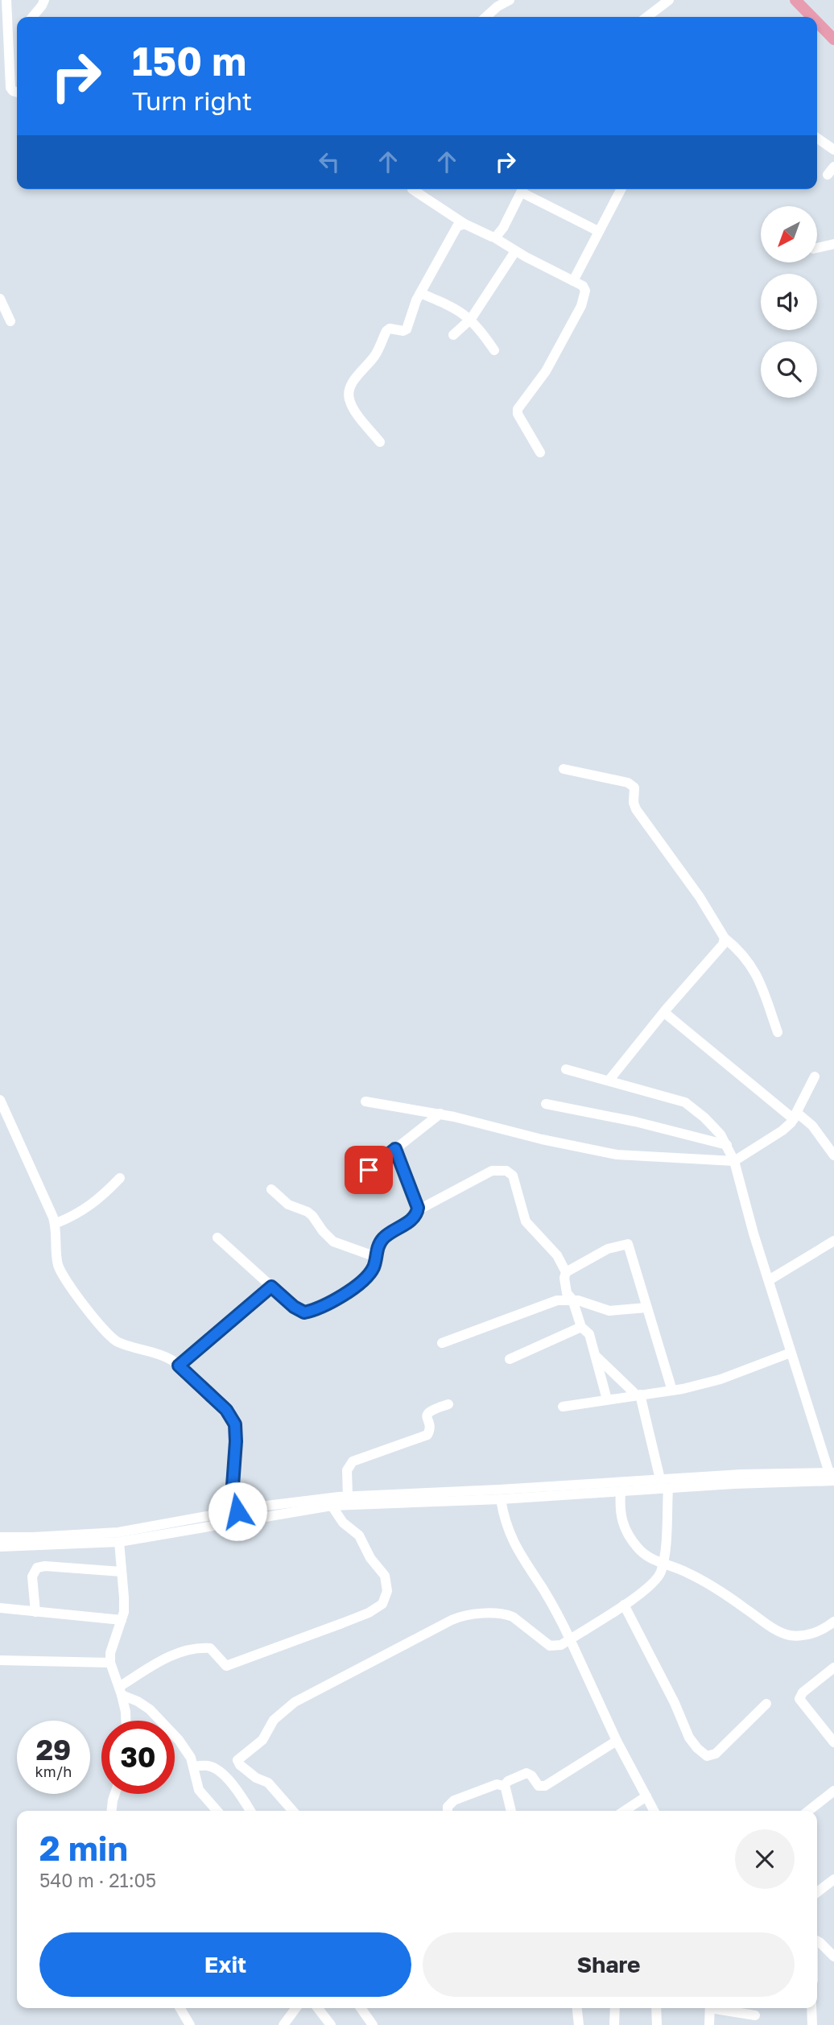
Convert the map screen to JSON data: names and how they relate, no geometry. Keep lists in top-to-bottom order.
{
  "north": "bottom left",
  "page": {
    "turn": ["150 m", "Turn right"],
    "speed": "29 km/h",
    "limit": "30",
    "heading": ["2 min", "540 m · 21:05"],
    "buttons": ["Exit", "Share"]
  }
}
